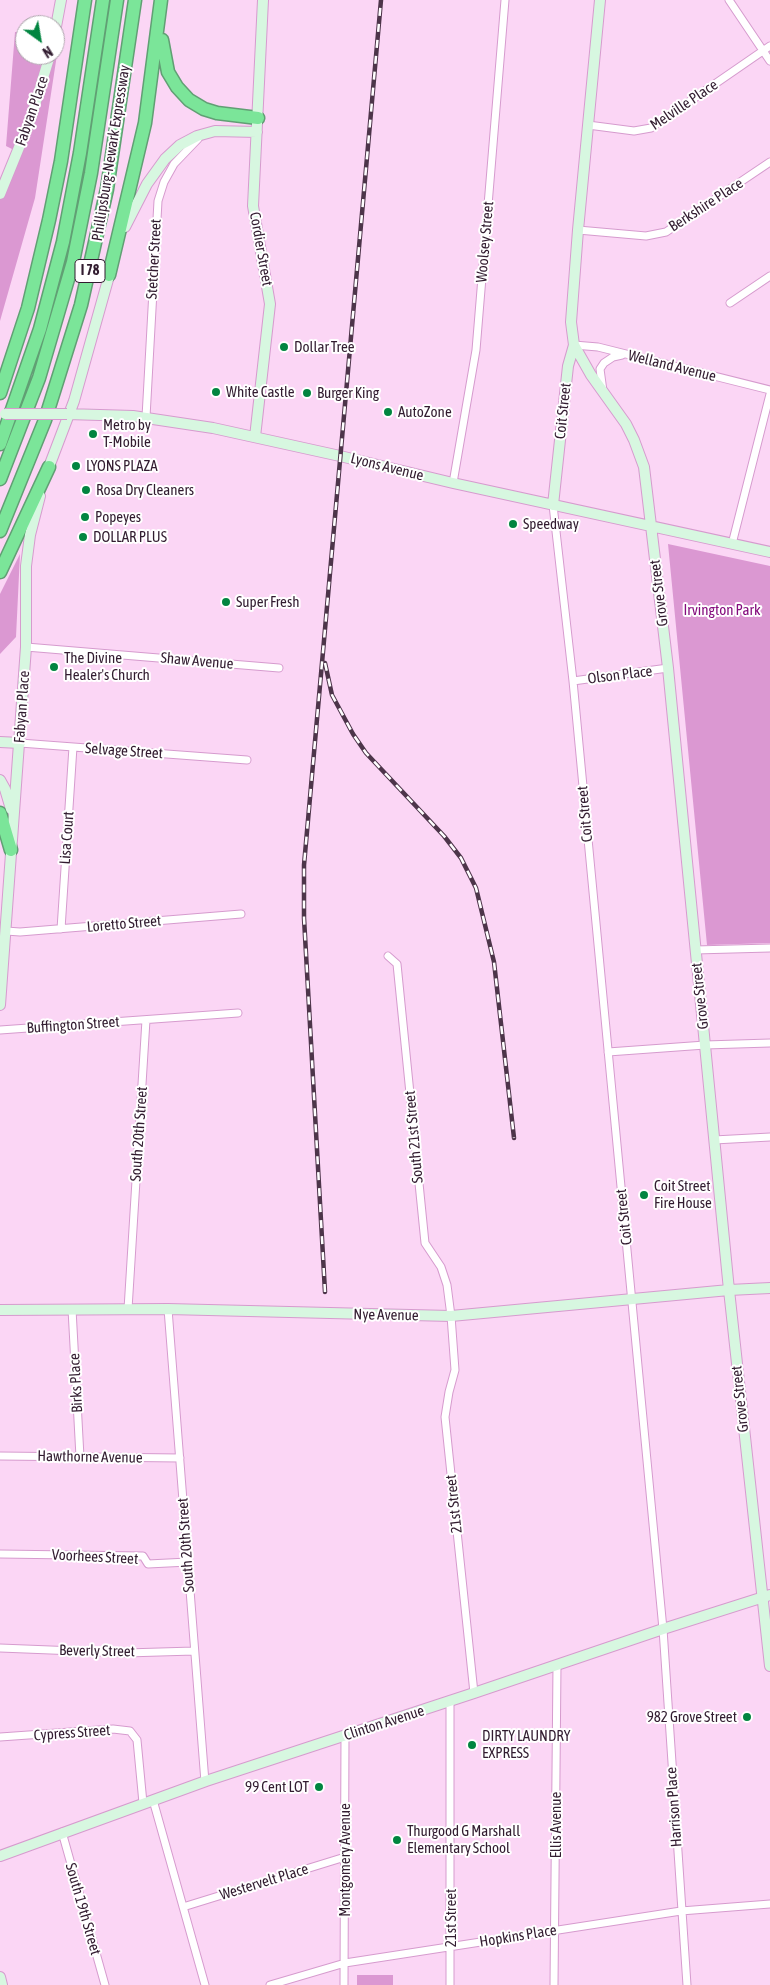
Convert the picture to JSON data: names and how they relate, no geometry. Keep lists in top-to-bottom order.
{
  "streets": {
    "highway": ["Phillipsburg-Newark Expressway", "I 78"],
    "main road": [
      "Fabyan Place",
      "Cordier Street",
      "Coit Street",
      "Lyons Avenue",
      "Grove Street",
      "Selvage Street",
      "Nye Avenue",
      "Clinton Avenue"
    ],
    "street": [
      "Melville Place",
      "Berkshire Place",
      "Woolsey Street",
      "Stetcher Street",
      "Welland Avenue",
      "Shaw Avenue",
      "Olson Place",
      "Lisa Court",
      "Loretto Street",
      "Buffington Street",
      "South 20th Street",
      "South 21st Street",
      "Birks Place",
      "Hawthorne Avenue",
      "21st Street",
      "Voorhees Street",
      "Beverly Street",
      "Cypress Street",
      "Harrison Place",
      "Ellis Avenue",
      "Montgomery Avenue",
      "Westervelt Place",
      "South 19th Street",
      "Hopkins Place"
    ]
  },
  "crossings": [
    ["Melville Place", "Coit Street"],
    ["Fabyan Place", "Cordier Street"],
    ["Fabyan Place", "Stetcher Street"],
    ["Fabyan Place", "Lyons Avenue"],
    ["Fabyan Place", "Shaw Avenue"],
    ["Fabyan Place", "Selvage Street"],
    ["Fabyan Place", "Loretto Street"],
    ["Berkshire Place", "Coit Street"],
    ["Woolsey Street", "Lyons Avenue"],
    ["Cordier Street", "Lyons Avenue"],
    ["Stetcher Street", "Lyons Avenue"],
    ["Welland Avenue", "Coit Street"],
    ["Welland Avenue", "Grove Street"],
    ["Coit Street", "Lyons Avenue"],
    ["Coit Street", "Grove Street"],
    ["Coit Street", "Olson Place"],
    ["Coit Street", "Nye Avenue"],
    ["Coit Street", "Clinton Avenue"],
    ["Coit Street", "Harrison Place"],
    ["Lyons Avenue", "Grove Street"],
    ["Grove Street", "Olson Place"],
    ["Grove Street", "Nye Avenue"],
    ["Grove Street", "Clinton Avenue"],
    ["Selvage Street", "Lisa Court"],
    ["Lisa Court", "Loretto Street"],
    ["Buffington Street", "South 20th Street"],
    ["South 20th Street", "Nye Avenue"],
    ["South 20th Street", "Hawthorne Avenue"],
    ["South 20th Street", "Voorhees Street"],
    ["South 20th Street", "Beverly Street"],
    ["South 20th Street", "Clinton Avenue"],
    ["South 21st Street", "Nye Avenue"],
    ["South 21st Street", "21st Street"],
    ["Nye Avenue", "Birks Place"],
    ["Nye Avenue", "21st Street"],
    ["Birks Place", "Hawthorne Avenue"],
    ["21st Street", "Clinton Avenue"],
    ["21st Street", "Hopkins Place"],
    ["Clinton Avenue", "Cypress Street"],
    ["Clinton Avenue", "Harrison Place"],
    ["Clinton Avenue", "Ellis Avenue"],
    ["Clinton Avenue", "Montgomery Avenue"],
    ["Clinton Avenue", "South 19th Street"],
    ["Harrison Place", "Hopkins Place"],
    ["Ellis Avenue", "Hopkins Place"],
    ["Montgomery Avenue", "Westervelt Place"],
    ["Montgomery Avenue", "Hopkins Place"]
  ],
  "parks": ["Irvington Park"],
  "places": [
    "Dollar Tree",
    "White Castle",
    "Burger King",
    "AutoZone",
    "Metro by T-Mobile",
    "LYONS PLAZA",
    "Rosa Dry Cleaners",
    "Popeyes",
    "Speedway",
    "DOLLAR PLUS",
    "Super Fresh",
    "The Divine Healer's Church",
    "Coit Street Fire House",
    "982 Grove Street",
    "DIRTY LAUNDRY EXPRESS",
    "99 Cent LOT",
    "Thurgood G Marshall Elementary School"
  ],
  "north": "bottom right"
}
